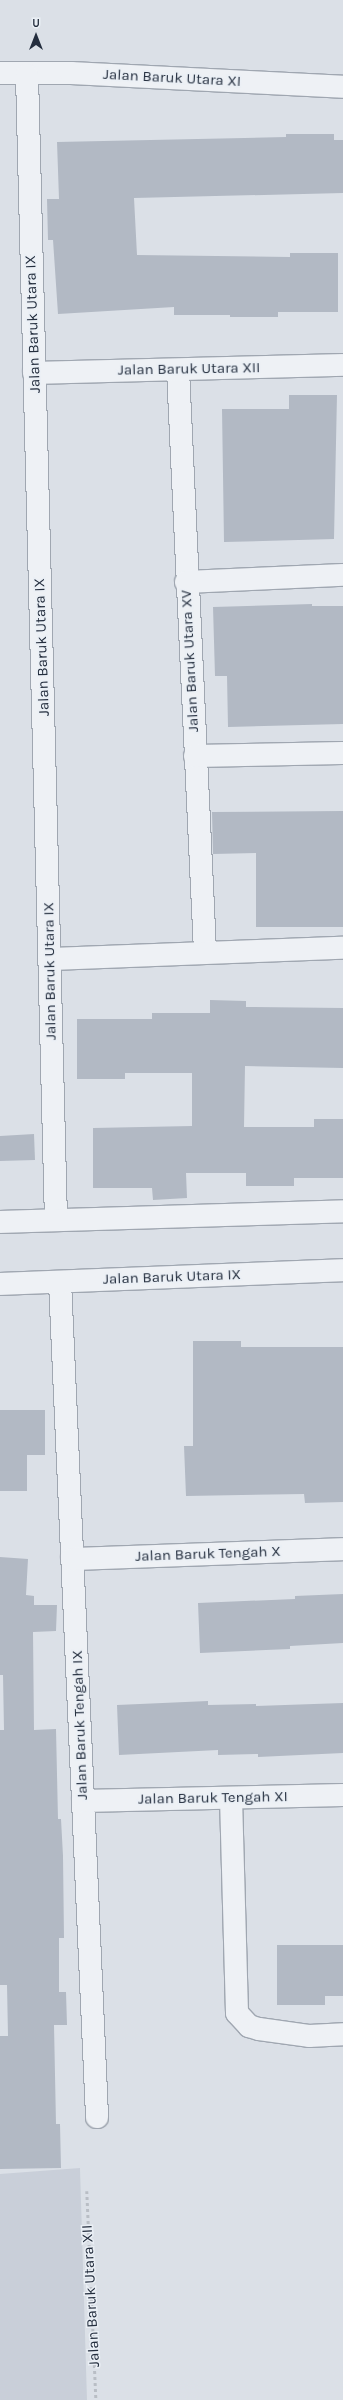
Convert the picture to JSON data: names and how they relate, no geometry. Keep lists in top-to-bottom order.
{
  "streets": {
    "street": [
      "Jalan Baruk Utara XI",
      "Jalan Baruk Utara IX",
      "Jalan Baruk Utara XII",
      "Jalan Baruk Utara XV",
      "Jalan Baruk Tengah X",
      "Jalan Baruk Tengah IX",
      "Jalan Baruk Tengah XI"
    ]
  },
  "crossings": [
    ["Jalan Baruk Utara XI", "Jalan Baruk Utara IX"],
    ["Jalan Baruk Utara IX", "Jalan Baruk Utara XII"],
    ["Jalan Baruk Utara IX", "Jalan Baruk Tengah IX"],
    ["Jalan Baruk Utara XII", "Jalan Baruk Utara XV"],
    ["Jalan Baruk Tengah X", "Jalan Baruk Tengah IX"],
    ["Jalan Baruk Tengah IX", "Jalan Baruk Tengah XI"]
  ],
  "north": "top"
}
